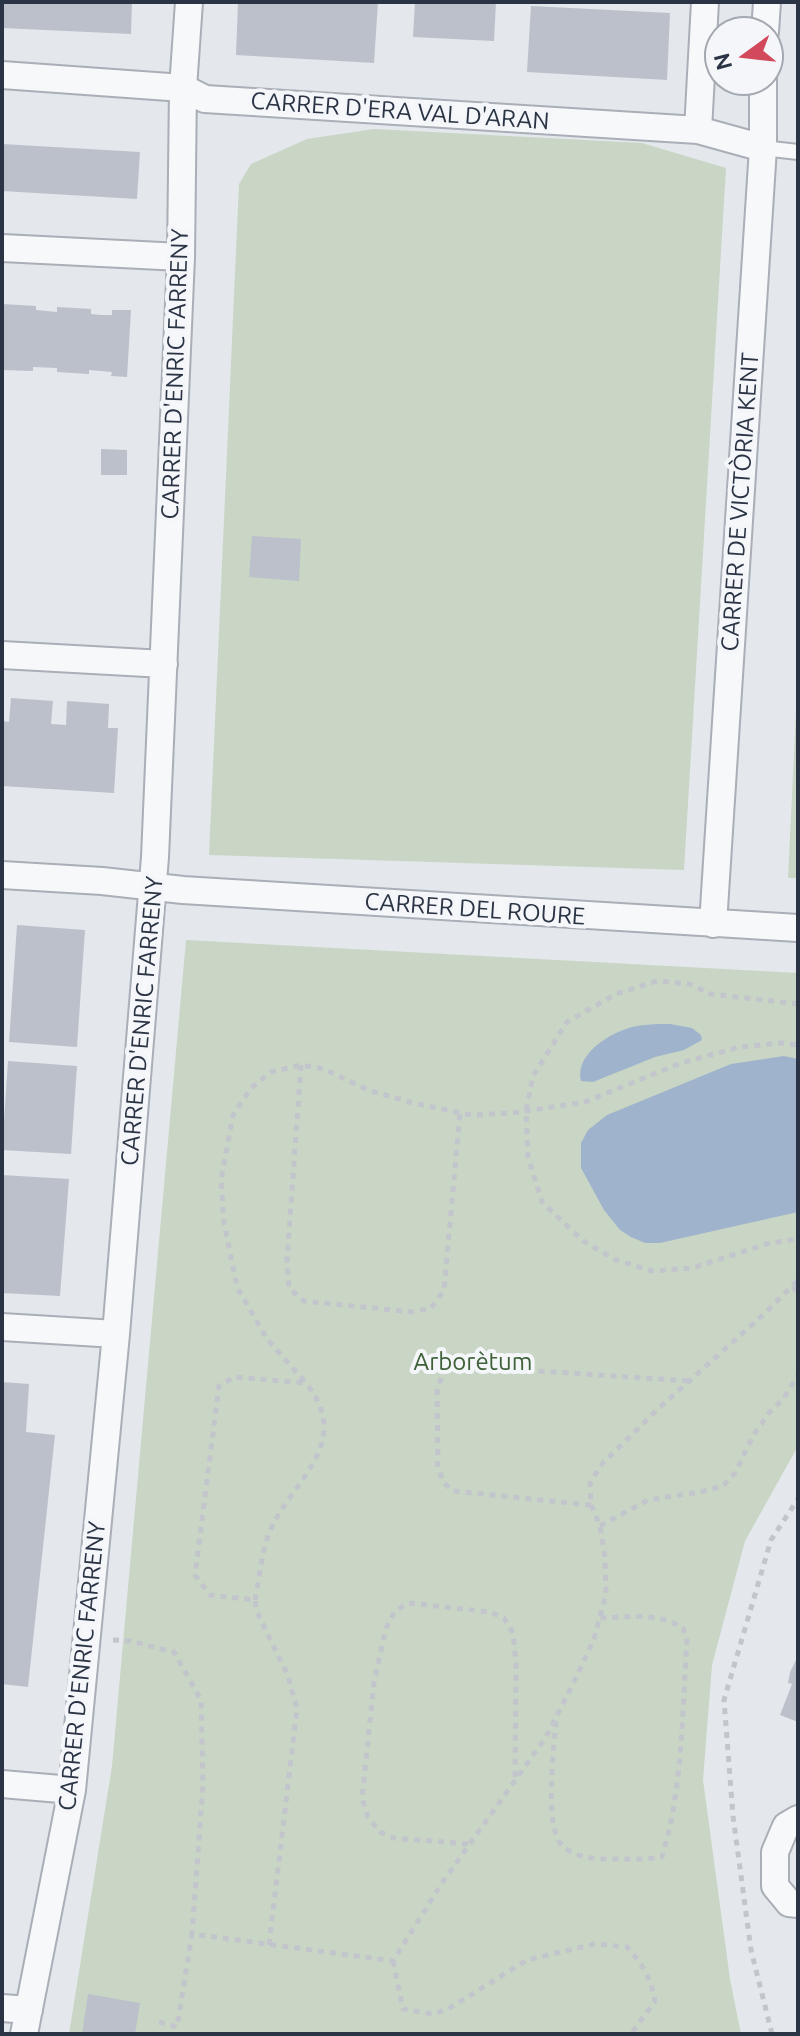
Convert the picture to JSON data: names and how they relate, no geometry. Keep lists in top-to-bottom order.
{
  "streets": {
    "street": [
      "CARRER D'ERA VAL D'ARAN",
      "CARRER D'ENRIC FARRENY",
      "CARRER DE VICTÒRIA KENT",
      "CARRER DEL ROURE"
    ]
  },
  "crossings": [
    ["CARRER D'ERA VAL D'ARAN", "CARRER D'ENRIC FARRENY"],
    ["CARRER D'ERA VAL D'ARAN", "CARRER DE VICTÒRIA KENT"],
    ["CARRER D'ENRIC FARRENY", "CARRER DEL ROURE"],
    ["CARRER DE VICTÒRIA KENT", "CARRER DEL ROURE"]
  ],
  "parks": ["Arborètum"],
  "north": "left"
}
